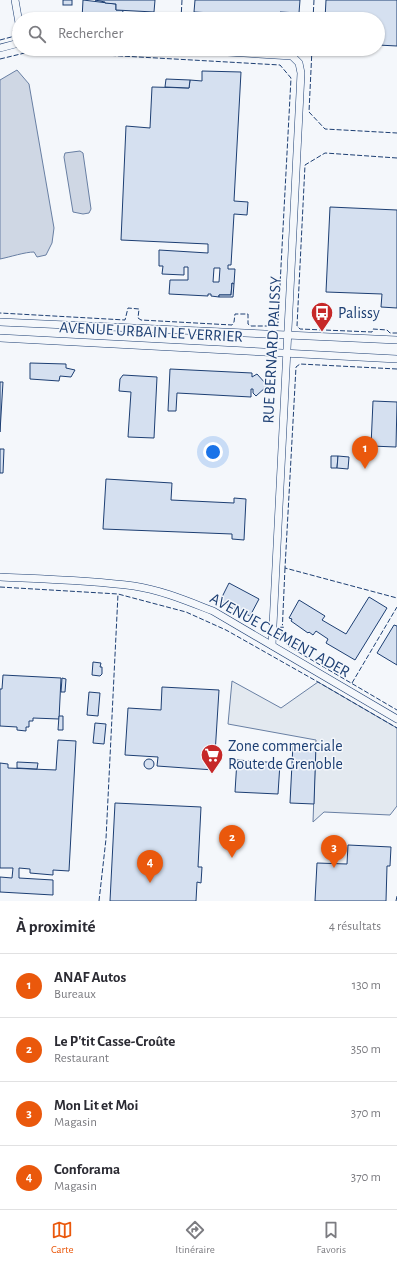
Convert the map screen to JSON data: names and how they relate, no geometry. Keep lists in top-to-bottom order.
{
  "streets": {
    "street": ["AVENUE URBAIN LE VERRIER", "RUE BERNARD PALISSY", "AVENUE CLÉMENT ADER"]
  },
  "crossings": [
    ["AVENUE URBAIN LE VERRIER", "RUE BERNARD PALISSY"],
    ["RUE BERNARD PALISSY", "AVENUE CLÉMENT ADER"]
  ],
  "places": {
    "bus stop": ["Palissy"],
    "supermarket": ["Zone commerciale Route de Grenoble"]
  },
  "page": {
    "search": "Rechercher",
    "pins": [
      "1",
      "2",
      "3",
      "4"
    ],
    "heading": ["À proximité", "4 résultats"],
    "list": [
      {
        "mark": "1",
        "name": "ANAF Autos",
        "note": "Bureaux",
        "value": "130 m"
      },
      {
        "mark": "2",
        "name": "Le P'tit Casse-Croûte",
        "note": "Restaurant",
        "value": "350 m"
      },
      {
        "mark": "3",
        "name": "Mon Lit et Moi",
        "note": "Magasin",
        "value": "370 m"
      },
      {
        "mark": "4",
        "name": "Conforama",
        "note": "Magasin",
        "value": "370 m"
      }
    ],
    "nav": ["Carte", "Itinéraire", "Favoris"]
  }
}
